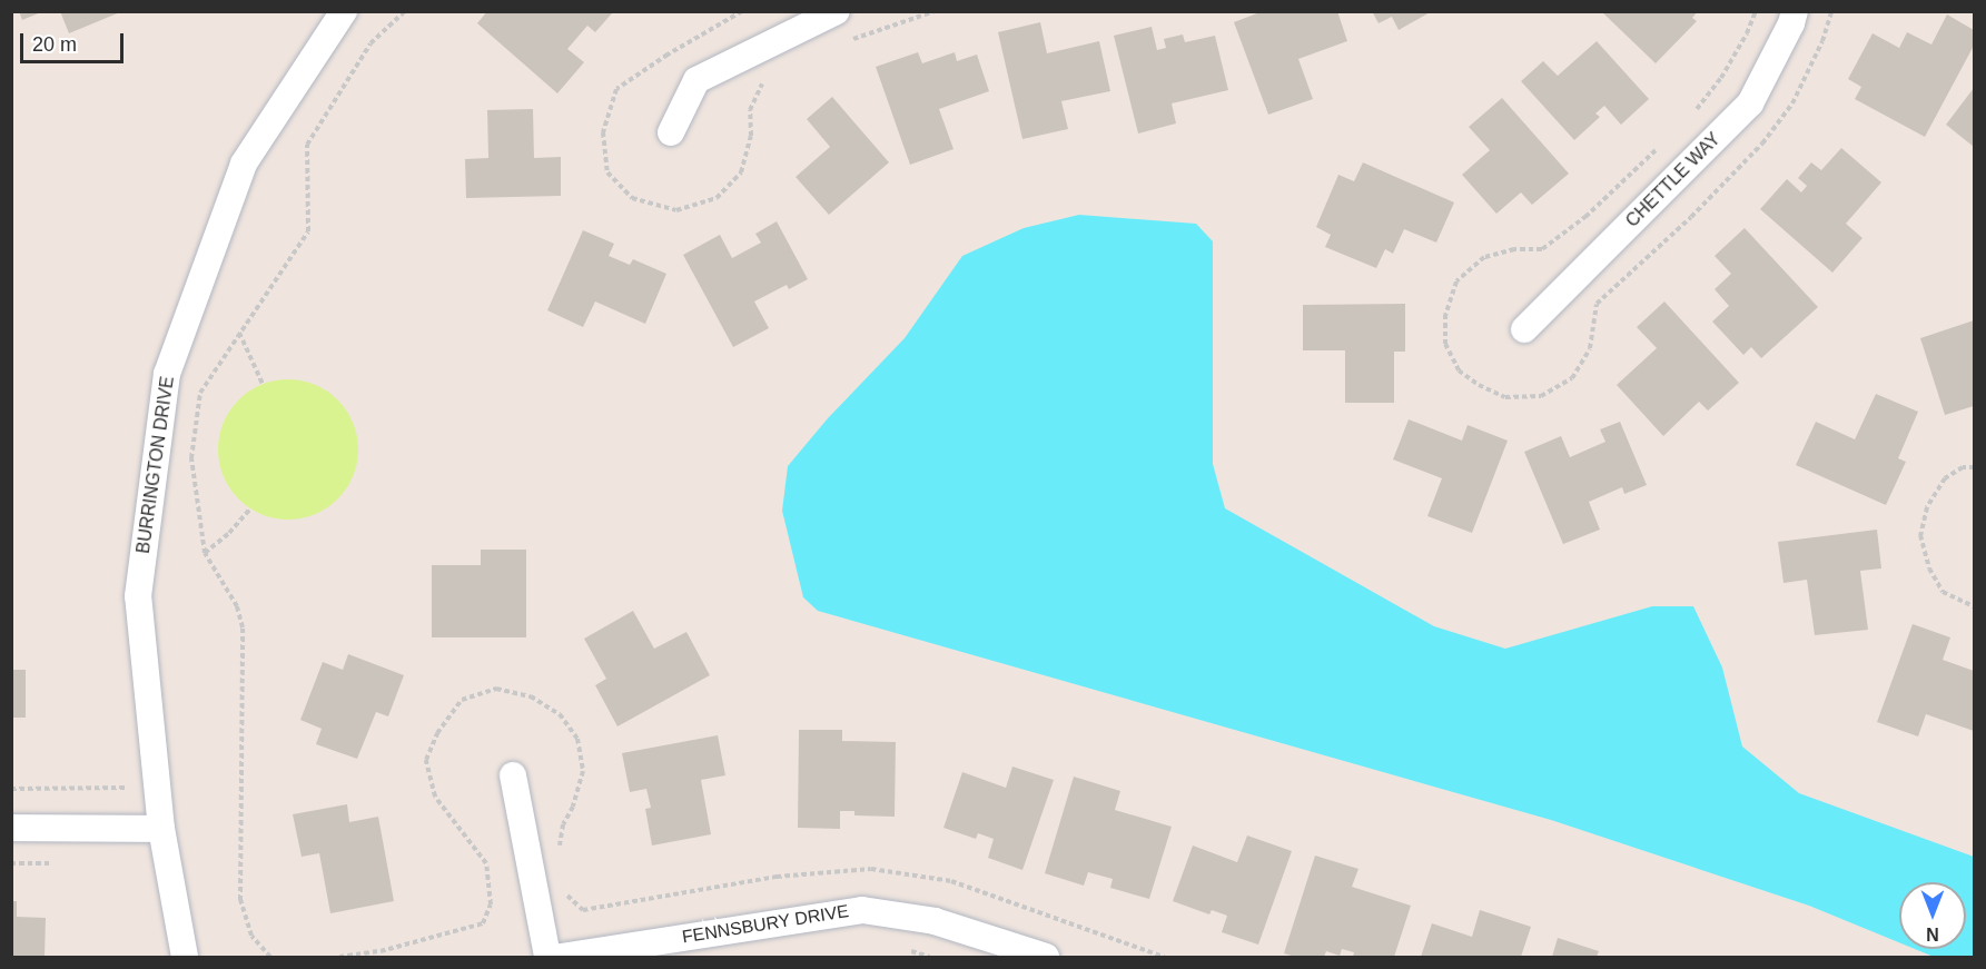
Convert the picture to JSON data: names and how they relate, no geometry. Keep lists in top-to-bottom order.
{
  "streets": {
    "street": ["CHETTLE WAY", "BURRINGTON DRIVE", "FENNSBURY DRIVE"]
  },
  "scale_bar": "20 m",
  "north": "bottom"
}
